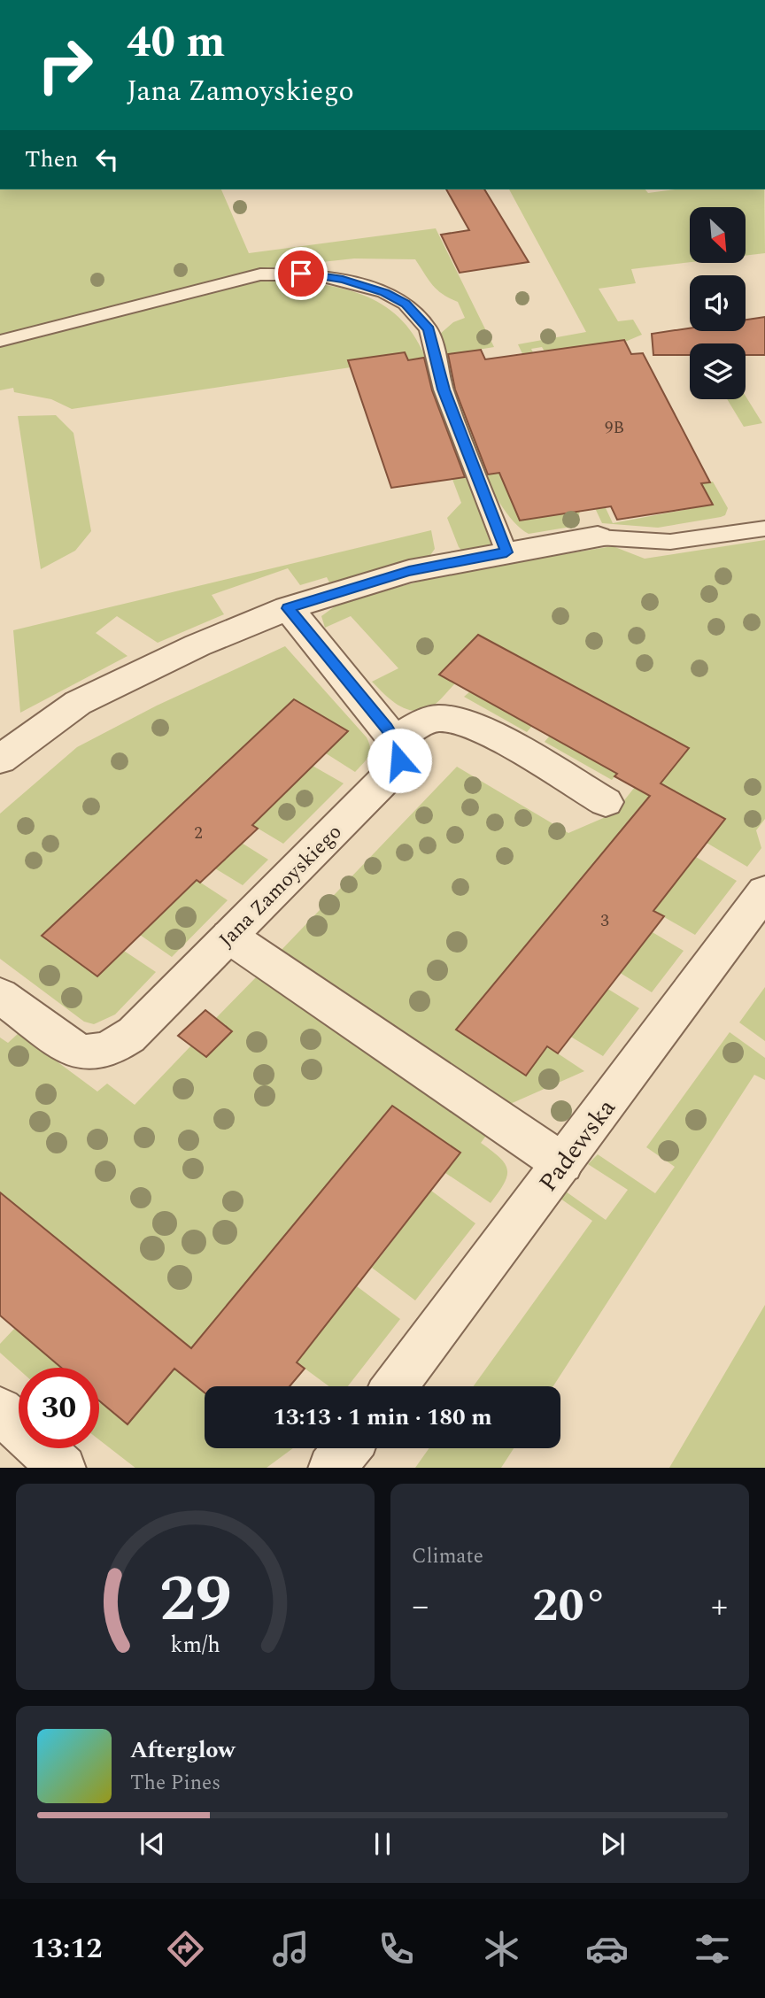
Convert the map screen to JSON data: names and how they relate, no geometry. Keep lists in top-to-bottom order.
{
  "streets": {
    "street": ["Jana Zamoyskiego", "Padewska"]
  },
  "house_numbers": ["9B", "2", "3"],
  "north": "bottom right",
  "page": {
    "turn": ["40 m", "Jana Zamoyskiego"],
    "then": "Then",
    "limit": "30",
    "trip": "13:13 · 1 min · 180 m",
    "tile": "Climate",
    "heat": ["−", "20°", "+"],
    "song": ["Afterglow", "The Pines"],
    "tabs": "13:12",
    "gauge": ["29", "km/h"]
  }
}
